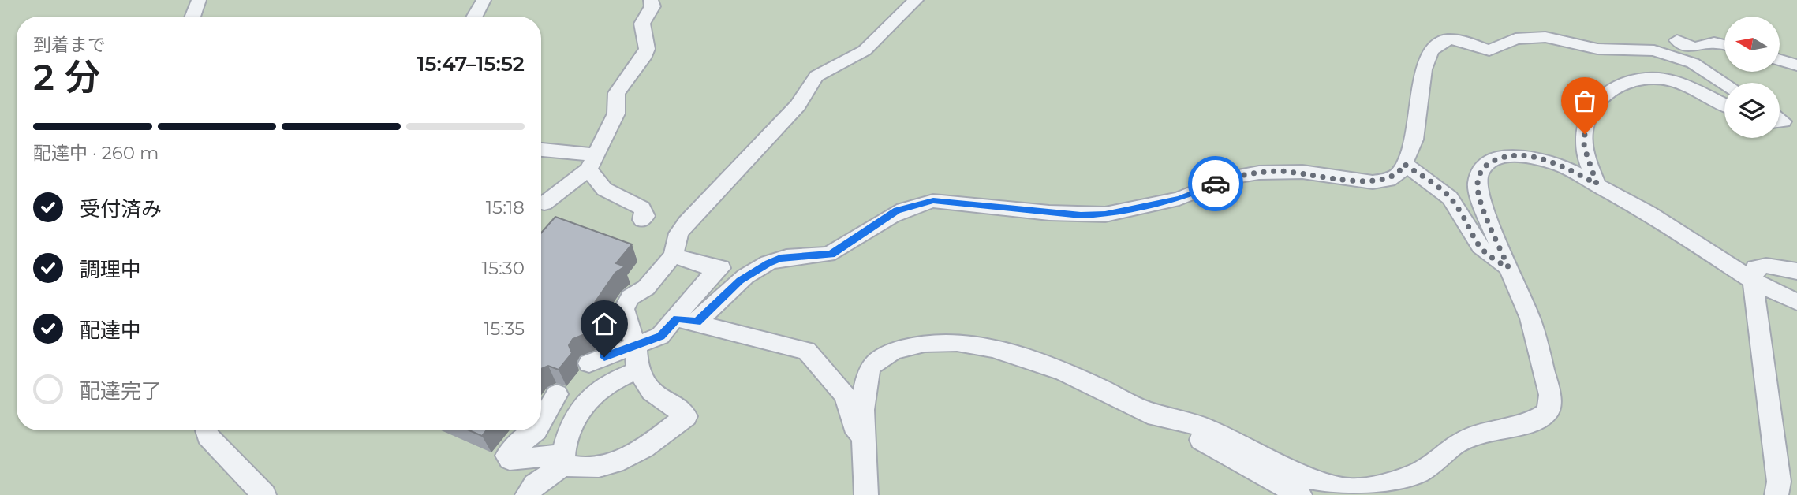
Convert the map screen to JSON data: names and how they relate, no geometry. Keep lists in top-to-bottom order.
{
  "north": "left",
  "page": {
    "heading": ["2 分", "到着まで", "15:47–15:52"],
    "bar": "配達中 · 260 m",
    "list": [
      ["受付済み", "15:18"],
      ["調理中", "15:30"],
      ["配達中", "15:35"],
      "配達完了"
    ]
  }
}
